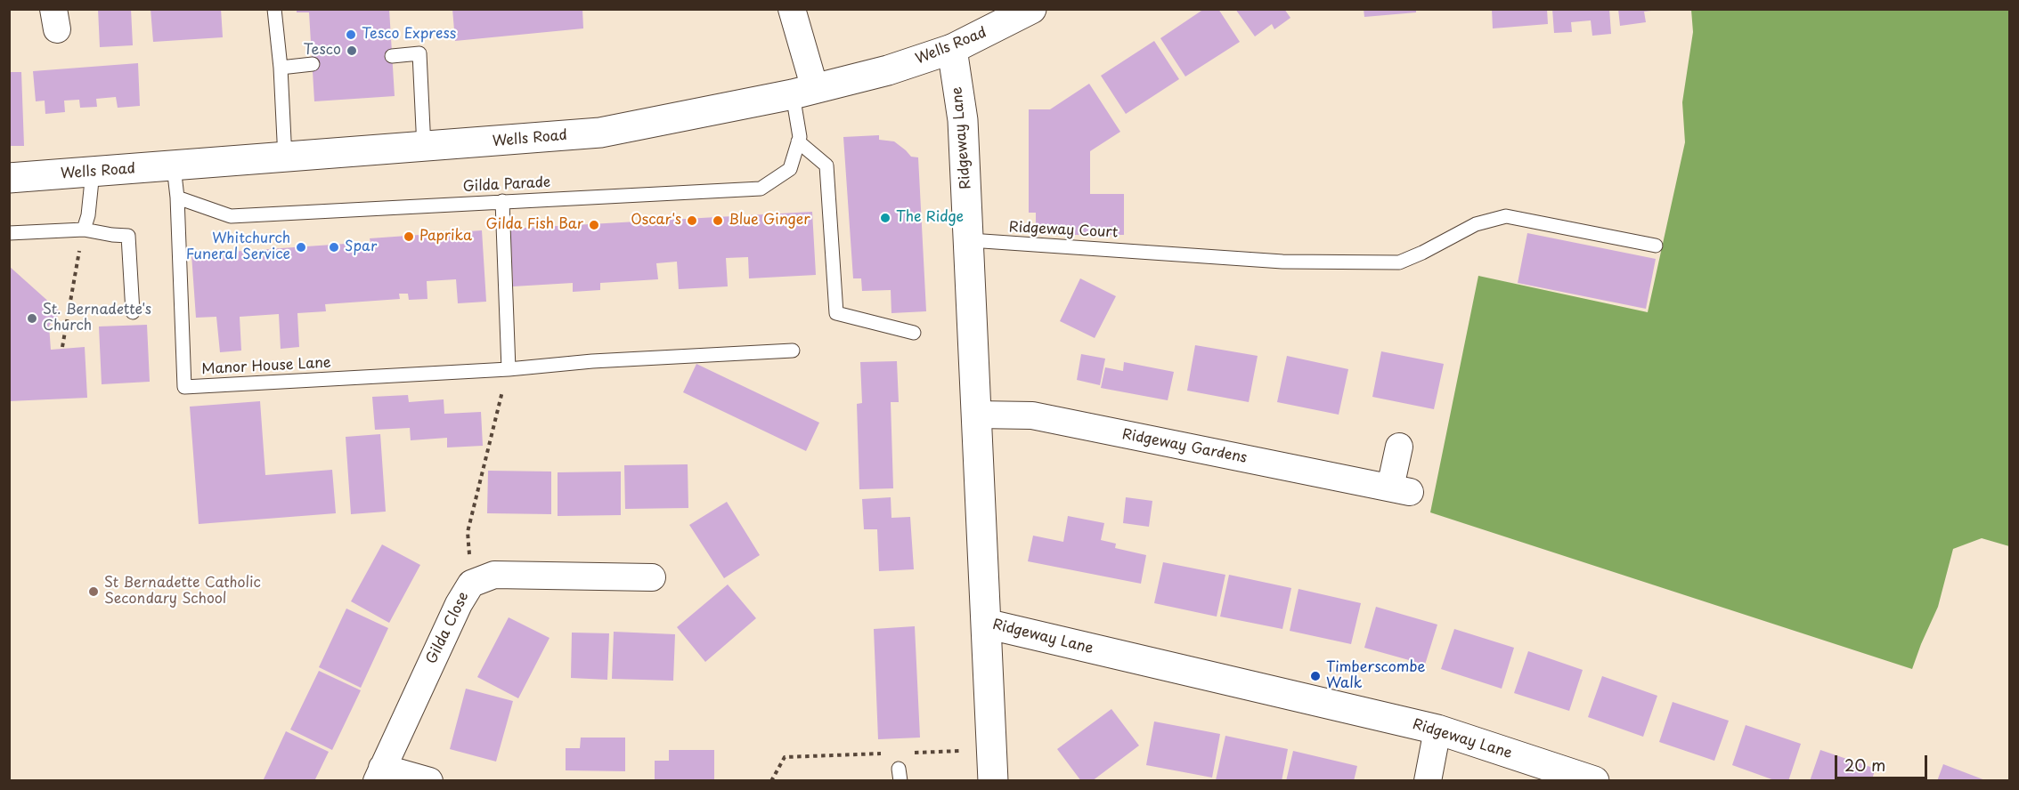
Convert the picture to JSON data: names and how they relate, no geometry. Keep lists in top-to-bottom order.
{
  "streets": {
    "main road": ["Wells Road", "Ridgeway Lane"],
    "street": ["Ridgeway Gardens", "Gilda Close"],
    "lane": ["Gilda Parade", "Ridgeway Court", "Manor House Lane"]
  },
  "crossings": [
    ["Wells Road", "Ridgeway Lane"],
    ["Wells Road", "Gilda Parade"],
    ["Ridgeway Lane", "Ridgeway Court"],
    ["Ridgeway Lane", "Ridgeway Gardens"],
    ["Gilda Parade", "Manor House Lane"]
  ],
  "places": [
    "Tesco Express",
    "Tesco",
    "The Ridge",
    "Oscar's",
    "Blue Ginger",
    "Gilda Fish Bar",
    "Paprika",
    "Whitchurch Funeral Service",
    "Spar",
    "St. Bernadette's Church",
    "St Bernadette Catholic Secondary School",
    "Timberscombe Walk"
  ],
  "scale_bar": "20 m"
}
